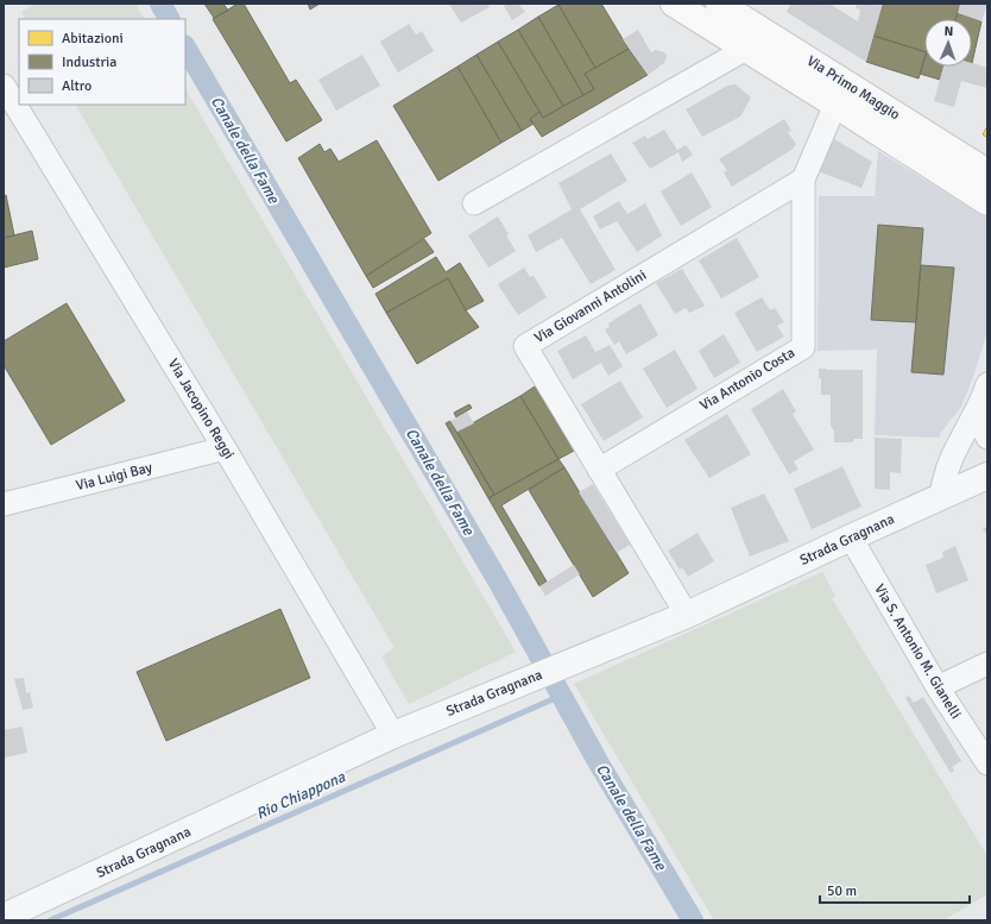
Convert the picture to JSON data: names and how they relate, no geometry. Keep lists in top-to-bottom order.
{
  "streets": {
    "main road": ["Via Primo Maggio"],
    "street": [
      "Via Giovanni Antolini",
      "Via Antonio Costa",
      "Via Jacopino Reggi",
      "Via Luigi Bay",
      "Strada Gragnana",
      "Via S. Antonio M. Gianelli"
    ]
  },
  "crossings": [
    ["Via Giovanni Antolini", "Via Antonio Costa"],
    ["Via Giovanni Antolini", "Strada Gragnana"],
    ["Via Jacopino Reggi", "Via Luigi Bay"],
    ["Via Jacopino Reggi", "Strada Gragnana"],
    ["Strada Gragnana", "Via S. Antonio M. Gianelli"]
  ],
  "water": ["Canale della Fame", "Rio Chiappona"],
  "legend": ["Abitazioni", "Industria", "Altro"],
  "scale_bar": "50 m",
  "north": "top"
}
